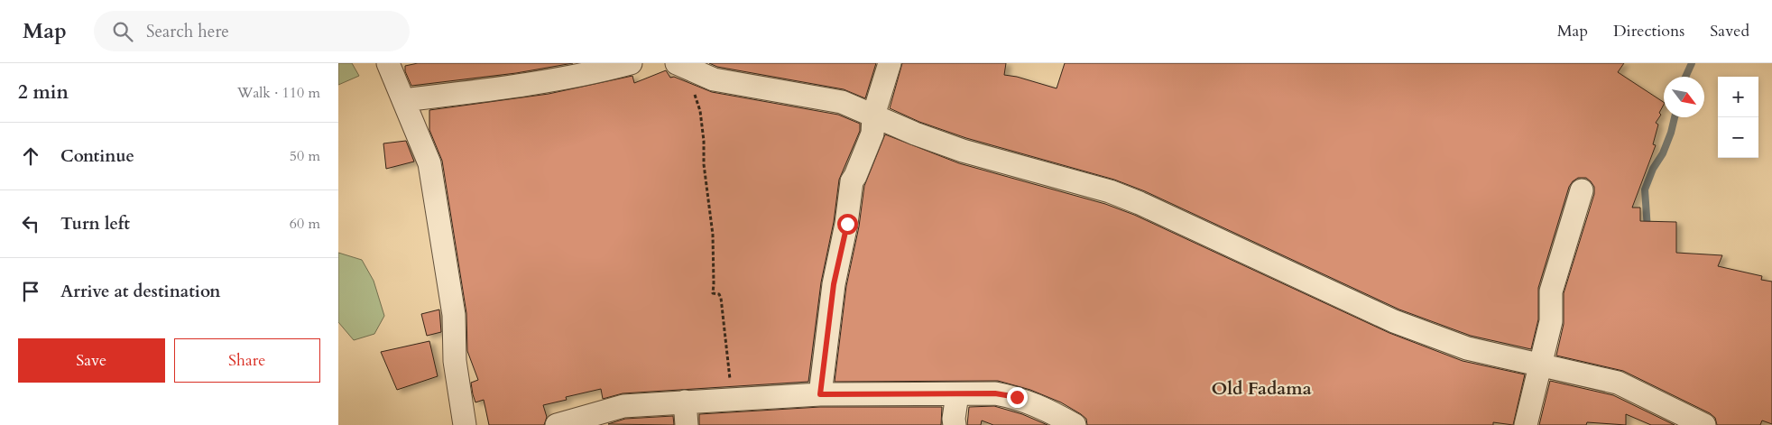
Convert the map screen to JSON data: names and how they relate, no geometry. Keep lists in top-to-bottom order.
{
  "districts": ["Old Fadama"],
  "north": "bottom right",
  "page": {
    "header": "Map",
    "search": "Search here",
    "nav": ["Map", "Directions", "Saved"],
    "heading": ["2 min", "Walk · 110 m"],
    "map_buttons": ["+", "−"],
    "list": [
      ["Continue", "50 m"],
      ["Turn left", "60 m"],
      "Arrive at destination"
    ],
    "buttons": ["Save", "Share"]
  }
}
